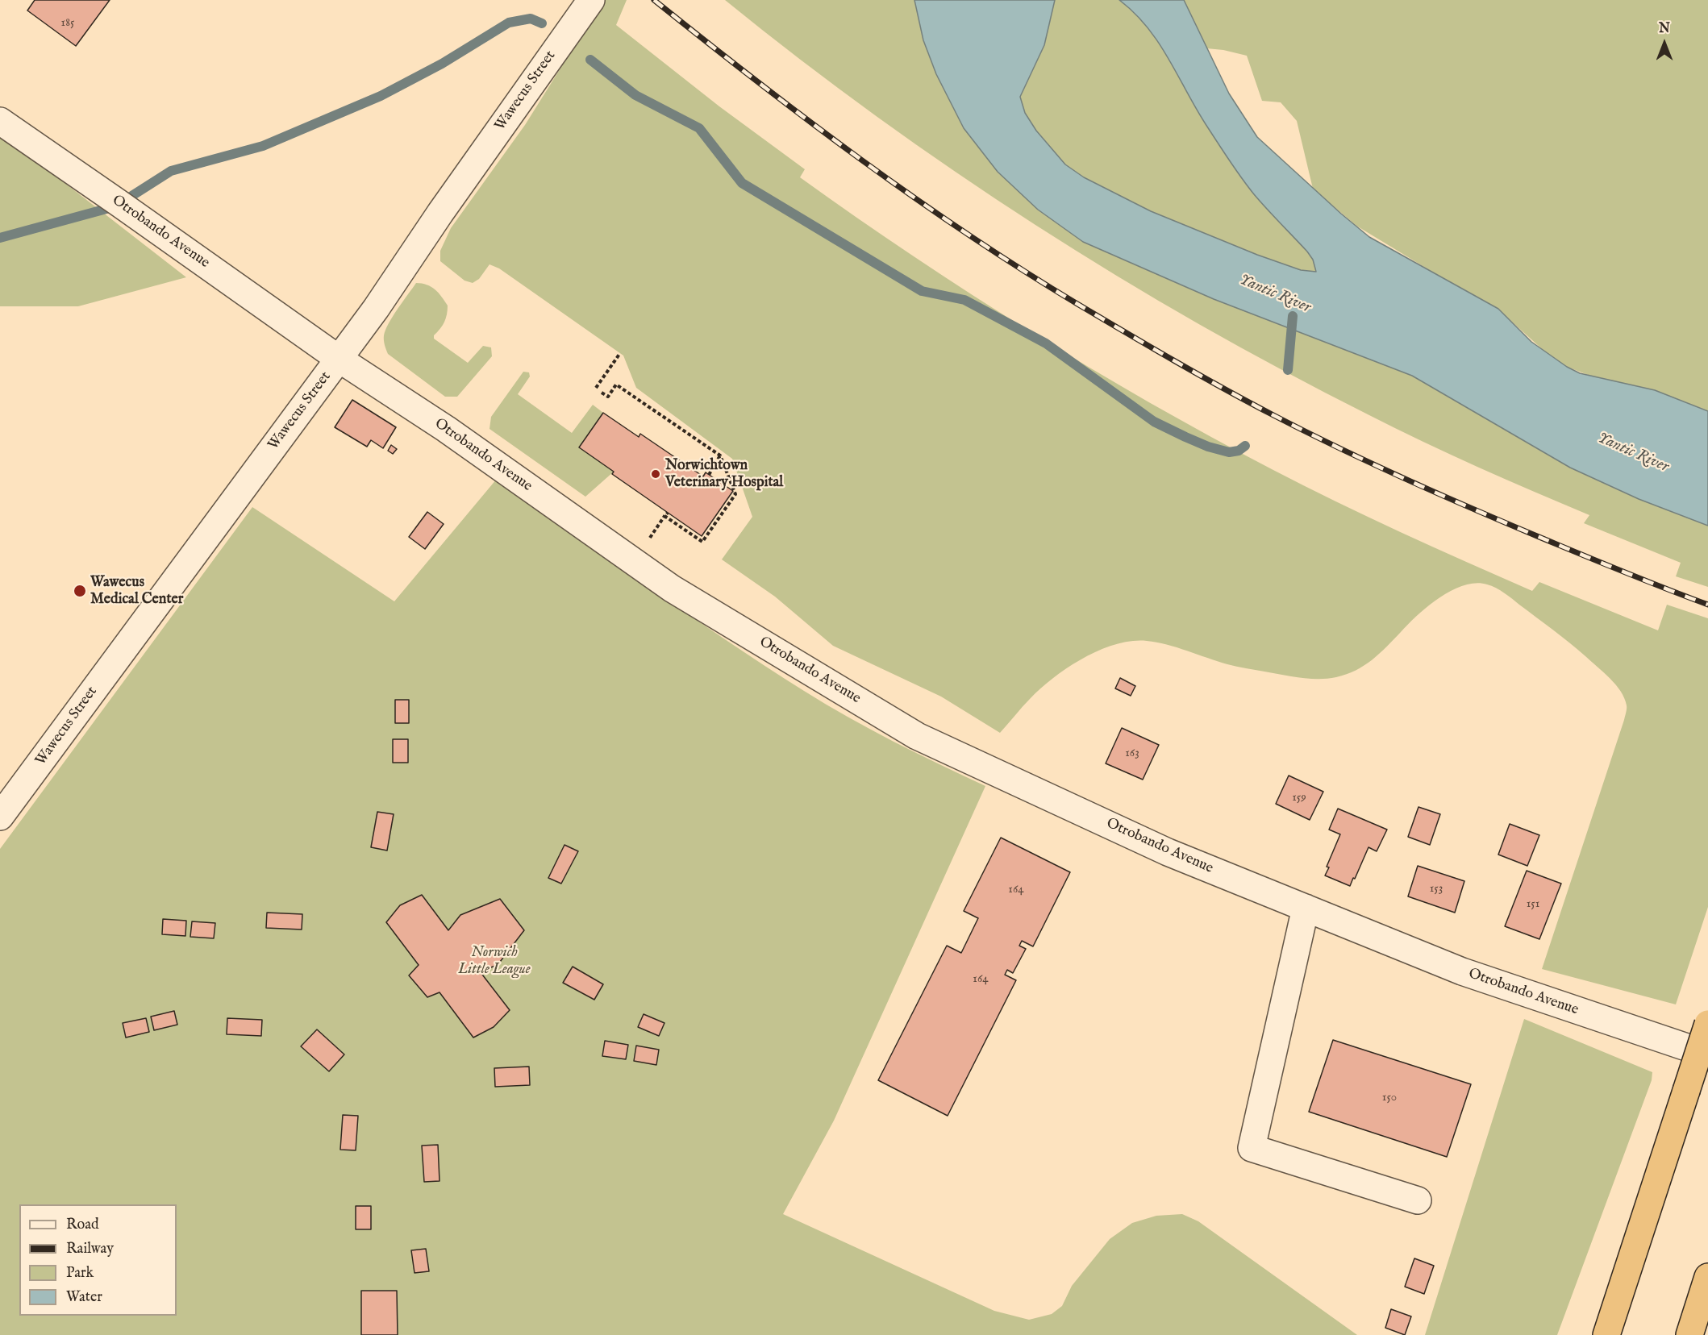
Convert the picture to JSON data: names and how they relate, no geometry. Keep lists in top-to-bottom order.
{
  "streets": {
    "street": ["Wawecus Street", "Otrobando Avenue"]
  },
  "crossings": [
    ["Wawecus Street", "Otrobando Avenue"]
  ],
  "water": ["Yantic River"],
  "parks": ["Norwich Little League"],
  "places": ["Norwichtown Veterinary Hospital", "Wawecus Medical Center"],
  "house_numbers": [
    "185",
    "163",
    "159",
    "153",
    "164",
    "151",
    "164",
    "150"
  ],
  "legend": [
    "Road",
    "Railway",
    "Park",
    "Water"
  ],
  "north": "top"
}
